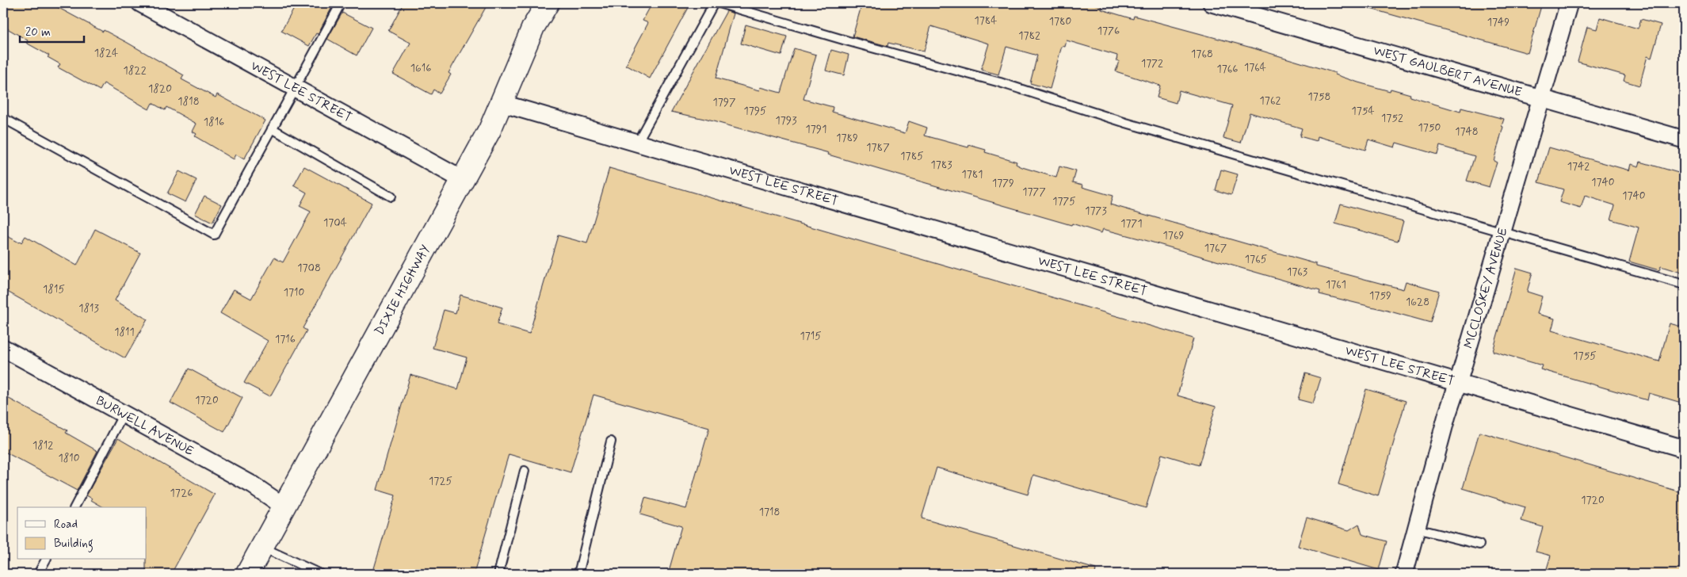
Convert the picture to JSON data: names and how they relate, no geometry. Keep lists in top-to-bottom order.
{
  "streets": {
    "street": [
      "WEST GAULBERT AVENUE",
      "WEST LEE STREET",
      "MCCLOSKEY AVENUE",
      "DIXIE HIGHWAY",
      "BURWELL AVENUE"
    ]
  },
  "crossings": [
    ["WEST GAULBERT AVENUE", "MCCLOSKEY AVENUE"],
    ["WEST LEE STREET", "MCCLOSKEY AVENUE"],
    ["WEST LEE STREET", "DIXIE HIGHWAY"],
    ["DIXIE HIGHWAY", "BURWELL AVENUE"]
  ],
  "house_numbers": [
    "1784",
    "1780",
    "1749",
    "1776",
    "1782",
    "1824",
    "1768",
    "1772",
    "1764",
    "1616",
    "1766",
    "1822",
    "1820",
    "1758",
    "1762",
    "1818",
    "1797",
    "1795",
    "1754",
    "1752",
    "1793",
    "1816",
    "1750",
    "1791",
    "1748",
    "1789",
    "1787",
    "1785",
    "1783",
    "1742",
    "1781",
    "1740",
    "1779",
    "1777",
    "1740",
    "1775",
    "1773",
    "1704",
    "1771",
    "1769",
    "1767",
    "1765",
    "1708",
    "1763",
    "1761",
    "1815",
    "1710",
    "1759",
    "1628",
    "1813",
    "1811",
    "1715",
    "1716",
    "1755",
    "1720",
    "1812",
    "1810",
    "1725",
    "1726",
    "1720",
    "1718"
  ],
  "legend": ["Road", "Building"],
  "scale_bar": "20 m"
}
